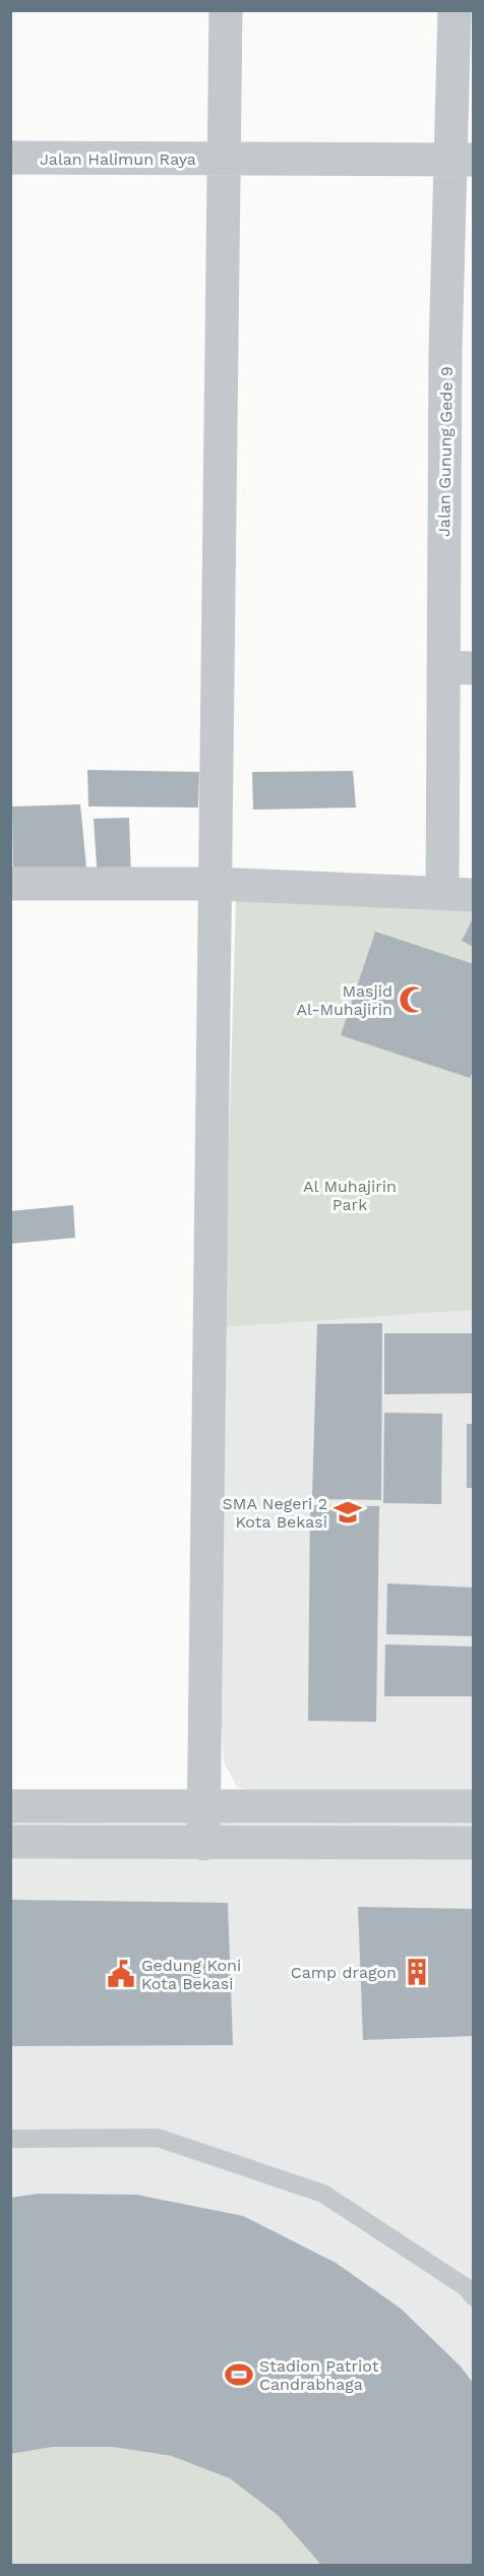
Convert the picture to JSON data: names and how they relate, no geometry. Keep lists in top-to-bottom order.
{
  "streets": {
    "street": ["Jalan Halimun Raya", "Jalan Gunung Gede 9"]
  },
  "crossings": [
    ["Jalan Halimun Raya", "Jalan Gunung Gede 9"]
  ],
  "parks": ["Al Muhajirin Park"],
  "places": {
    "mosque": ["Masjid Al-Muhajirin"],
    "school or university": ["SMA Negeri 2 Kota Bekasi"],
    "building": ["Camp dragon"],
    "public building": ["Gedung Koni Kota Bekasi"],
    "sports": ["Stadion Patriot Candrabhaga"]
  }
}
